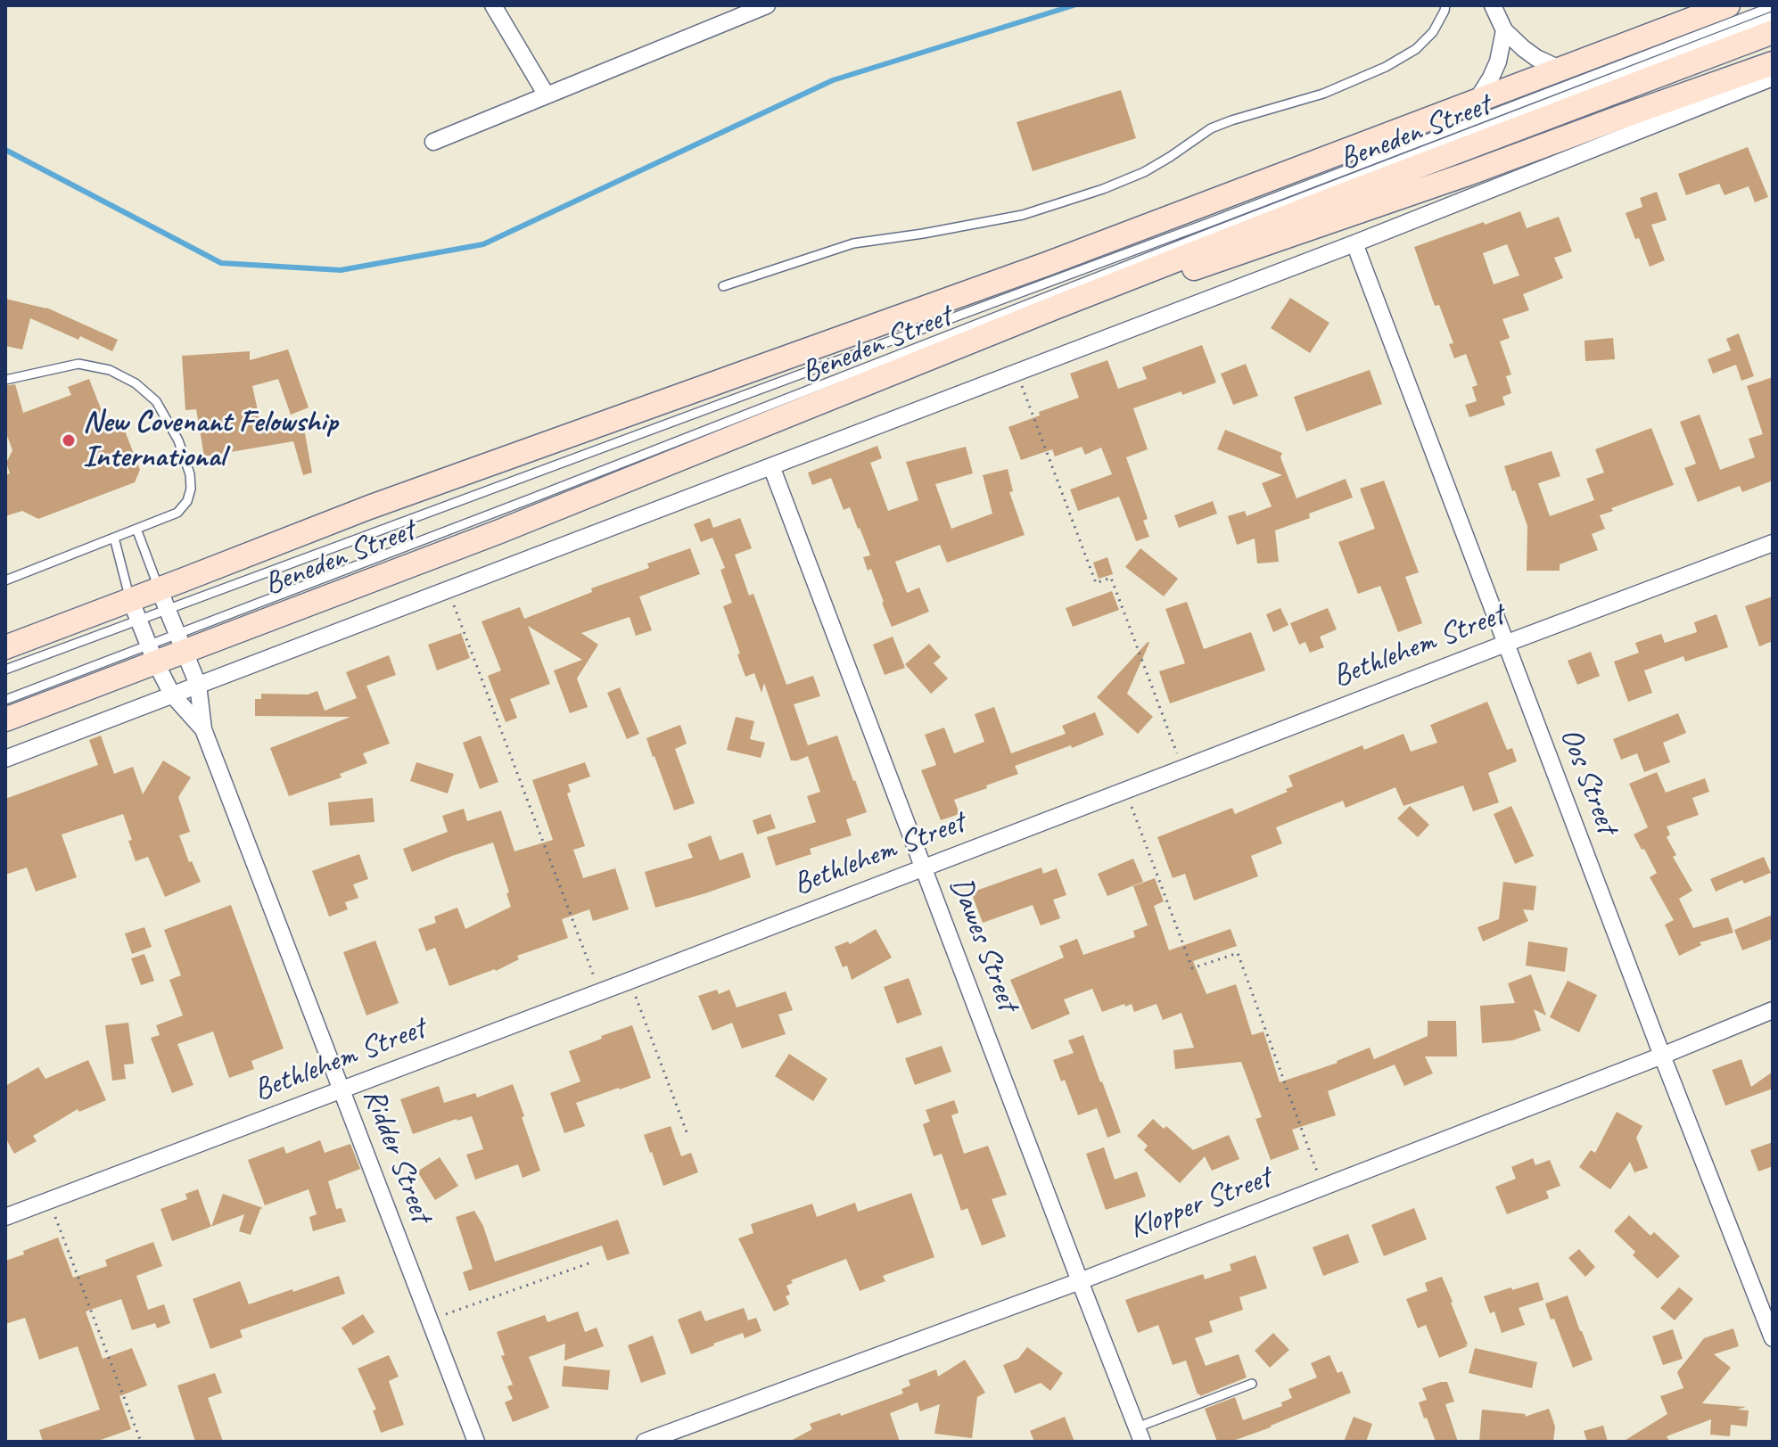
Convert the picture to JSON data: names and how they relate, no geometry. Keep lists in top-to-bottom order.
{
  "streets": {
    "main road": ["Beneden Street"],
    "street": [
      "Bethlehem Street",
      "Oos Street",
      "Dawes Street",
      "Ridder Street",
      "Klopper Street"
    ]
  },
  "crossings": [
    ["Beneden Street", "Ridder Street"],
    ["Bethlehem Street", "Oos Street"],
    ["Bethlehem Street", "Dawes Street"],
    ["Bethlehem Street", "Ridder Street"],
    ["Oos Street", "Klopper Street"],
    ["Dawes Street", "Klopper Street"]
  ],
  "places": ["New Covenant Felowship International"]
}
